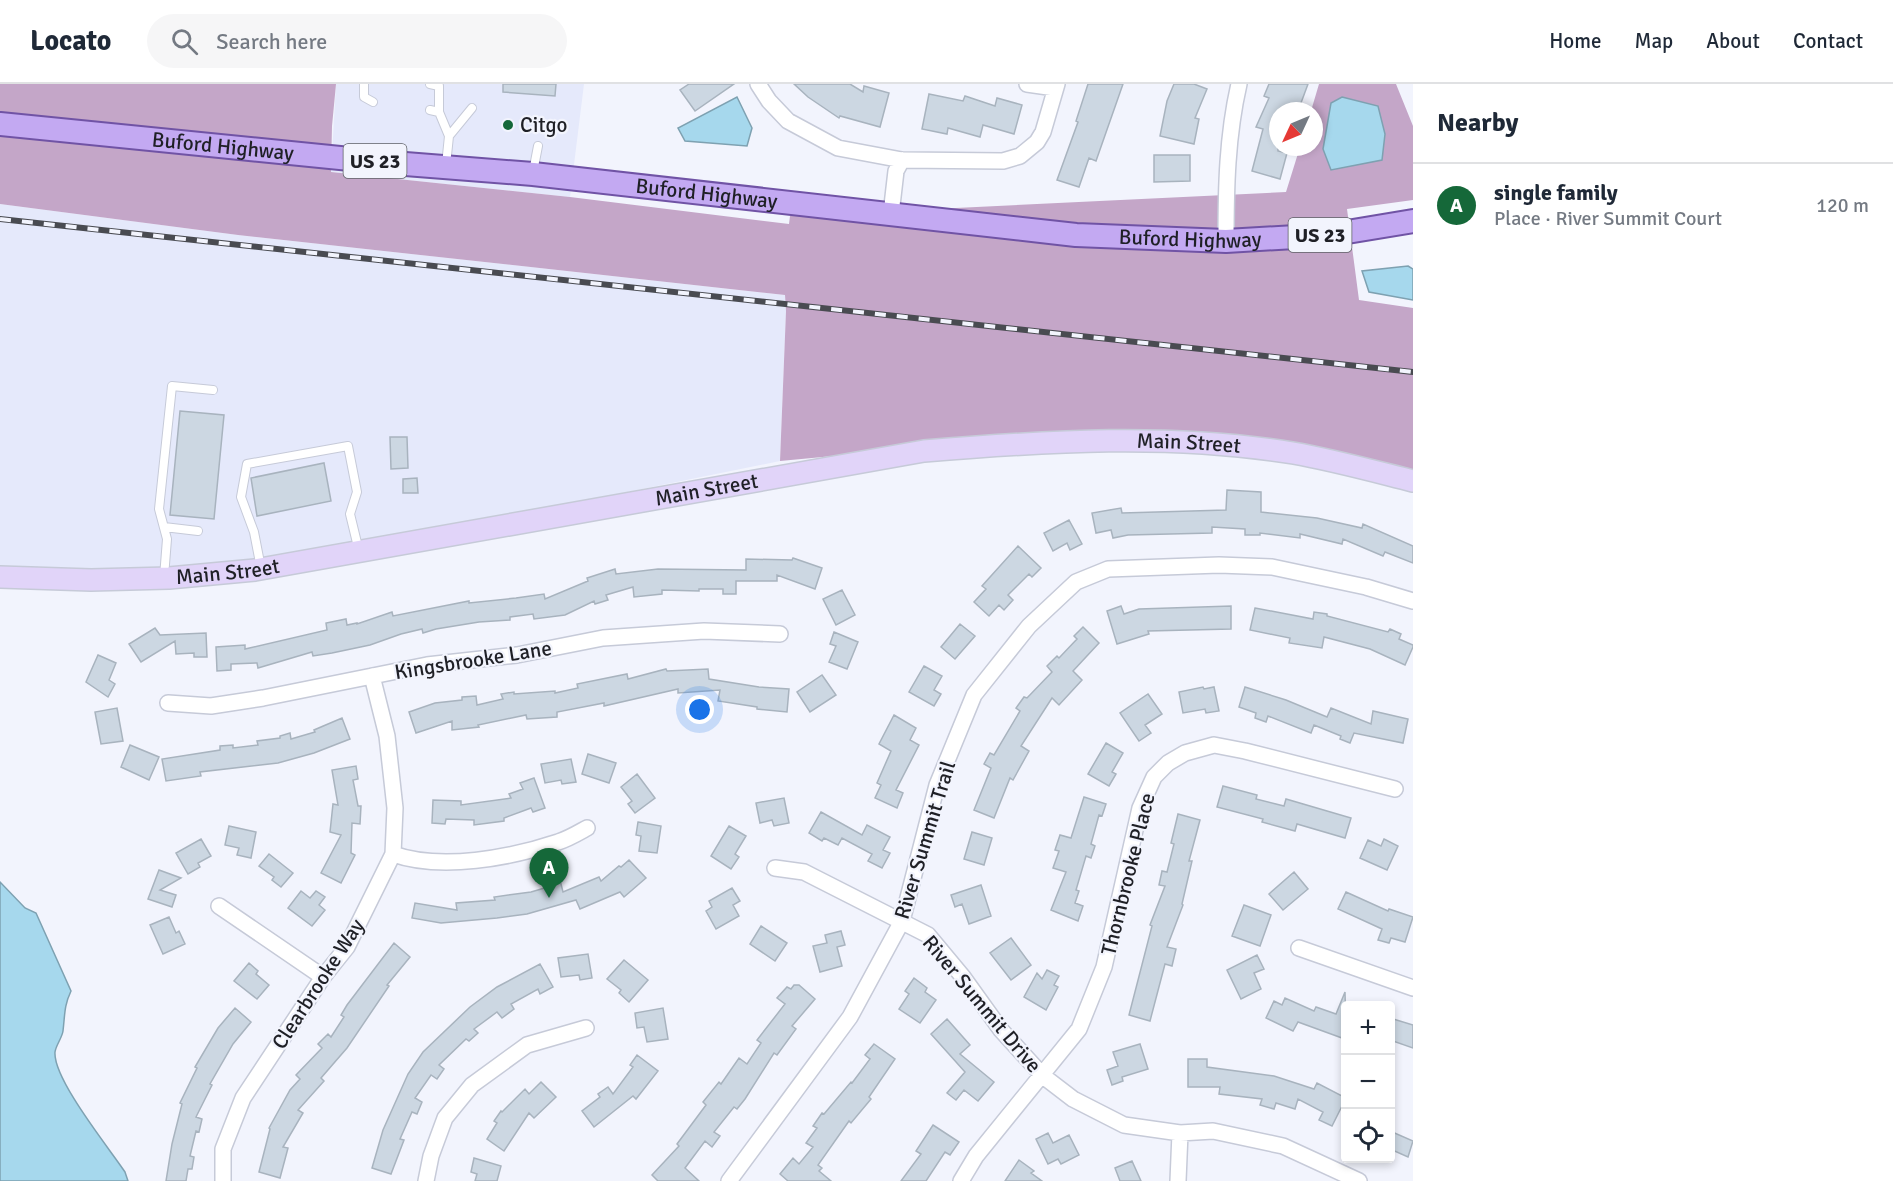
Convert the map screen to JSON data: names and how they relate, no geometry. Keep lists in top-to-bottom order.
{
  "streets": {
    "main road": ["Buford Highway", "US 23"],
    "street": [
      "Main Street",
      "Kingsbrooke Lane",
      "River Summit Trail",
      "Thornbrooke Place",
      "Clearbrooke Way",
      "River Summit Drive"
    ]
  },
  "crossings": [
    ["Kingsbrooke Lane", "Clearbrooke Way"],
    ["River Summit Trail", "River Summit Drive"],
    ["Thornbrooke Place", "River Summit Drive"]
  ],
  "places": ["Citgo"],
  "north": "bottom left",
  "page": {
    "header": "Locato",
    "search": "Search here",
    "nav": [
      "Home",
      "Map",
      "About",
      "Contact"
    ],
    "heading": "Nearby",
    "list": [
      {
        "mark": "A",
        "name": "single family",
        "note": "Place · River Summit Court",
        "value": "120 m"
      }
    ],
    "pins": "A",
    "map_buttons": ["+", "−"]
  }
}
